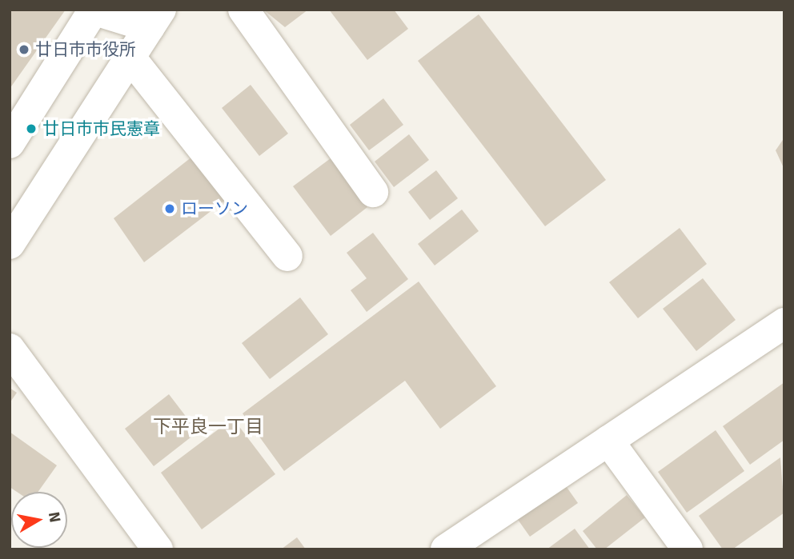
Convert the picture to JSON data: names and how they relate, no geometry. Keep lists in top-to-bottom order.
{
  "districts": ["下平良一丁目"],
  "places": ["廿日市市役所", "廿日市市民憲章", "ローソン"],
  "north": "right"
}
